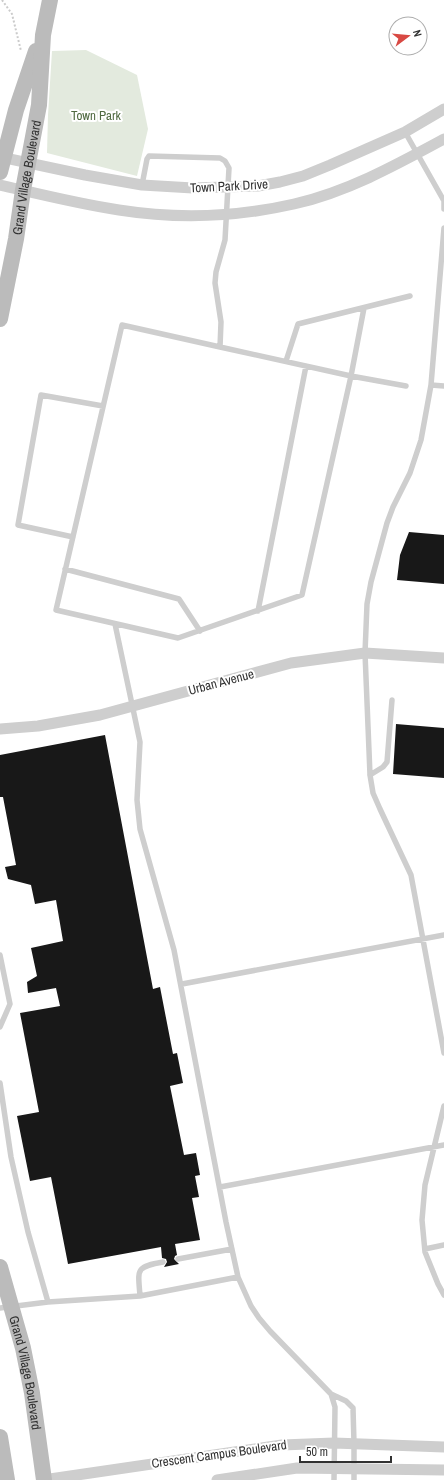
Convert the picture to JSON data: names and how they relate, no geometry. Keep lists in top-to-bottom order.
{
  "streets": {
    "street": [
      "Grand Village Boulevard",
      "Town Park Drive",
      "Urban Avenue",
      "Crescent Campus Boulevard"
    ]
  },
  "crossings": [
    ["Grand Village Boulevard", "Town Park Drive"],
    ["Grand Village Boulevard", "Crescent Campus Boulevard"]
  ],
  "parks": ["Town Park"],
  "scale_bar": "50 m",
  "north": "right"
}
